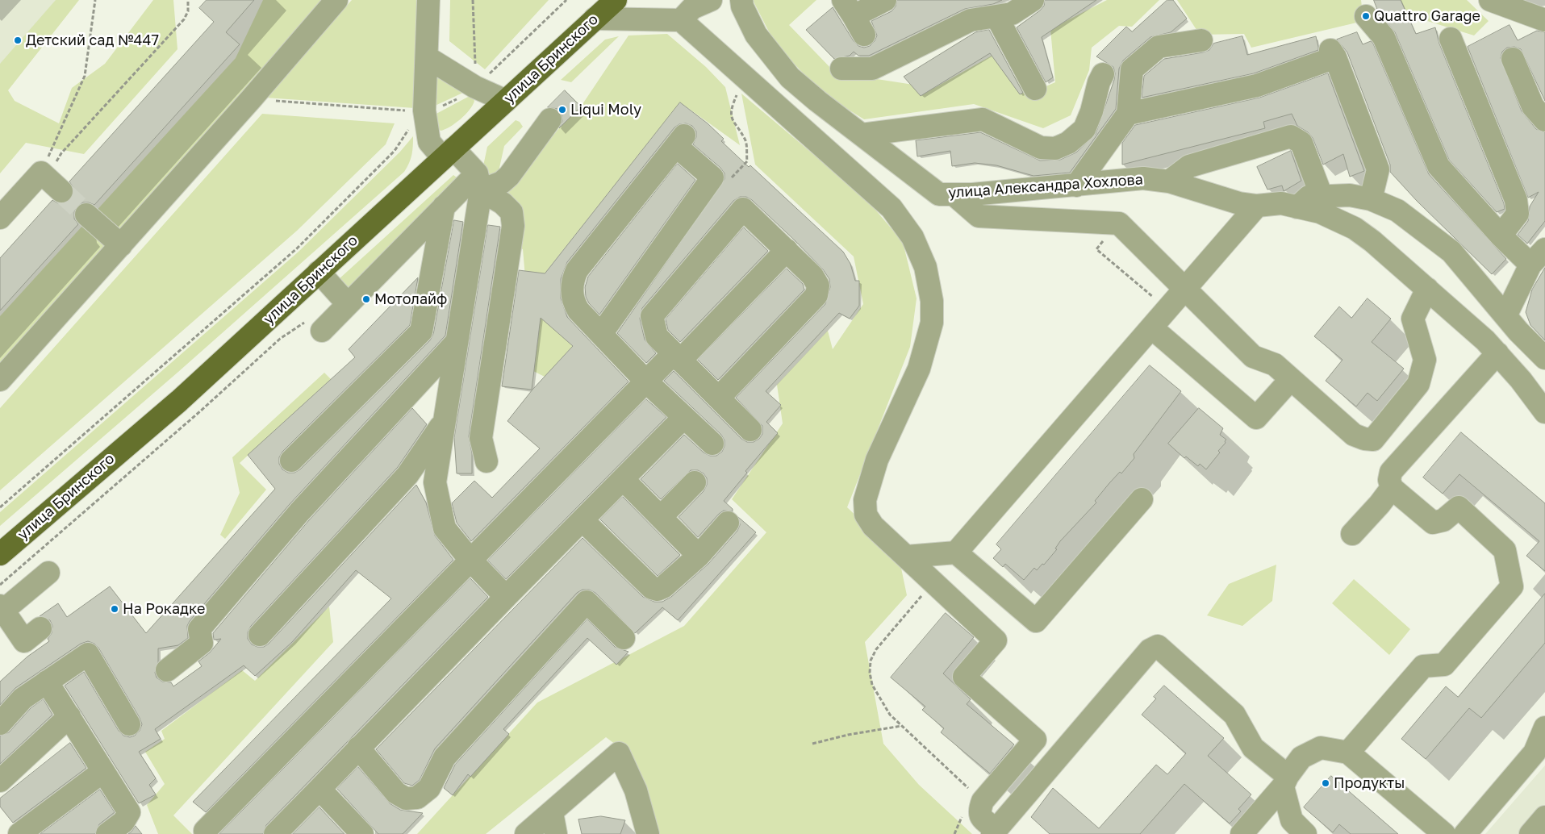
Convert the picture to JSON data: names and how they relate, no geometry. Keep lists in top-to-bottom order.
{
  "streets": {
    "main road": ["улица Бринского"],
    "street": ["улица Александра Хохлова"]
  },
  "places": [
    "Quattro Garage",
    "Детский сад №447",
    "Liqui Moly",
    "Мотолайф",
    "На Рокадке",
    "Продукты"
  ]
}
